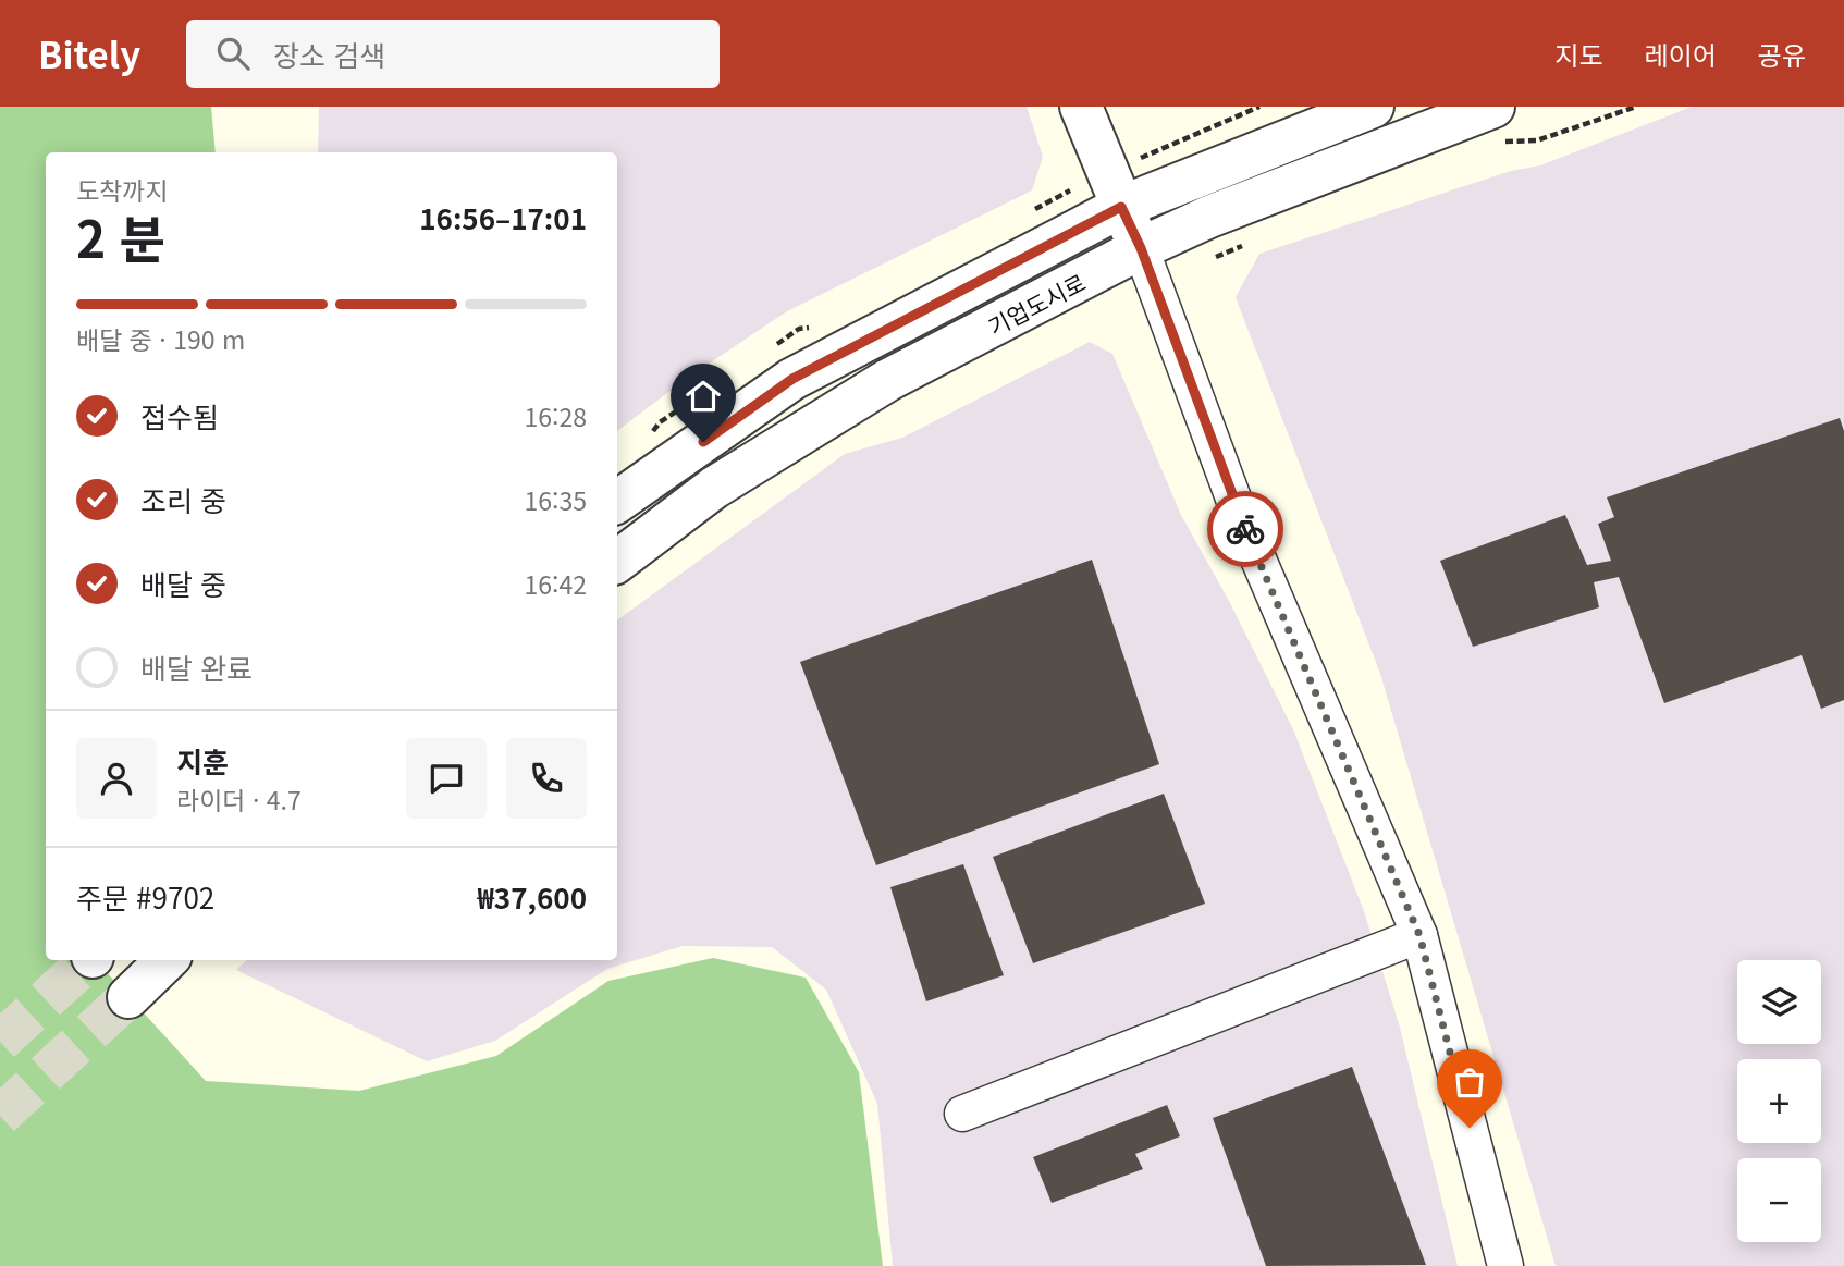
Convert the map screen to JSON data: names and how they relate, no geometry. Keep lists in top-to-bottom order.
{
  "streets": {
    "street": ["기업도시로"]
  },
  "page": {
    "header": "Bitely",
    "search": "장소 검색",
    "nav": ["지도", "레이어", "공유"],
    "heading": ["2 분", "도착까지", "16:56–17:01"],
    "panel": [
      "지훈",
      "라이더 · 4.7",
      "주문 #9702",
      "₩37,600"
    ],
    "bar": "배달 중 · 190 m",
    "list": [
      ["접수됨", "16:28"],
      ["조리 중", "16:35"],
      ["배달 중", "16:42"],
      "배달 완료"
    ],
    "map_buttons": ["+", "−"]
  }
}
